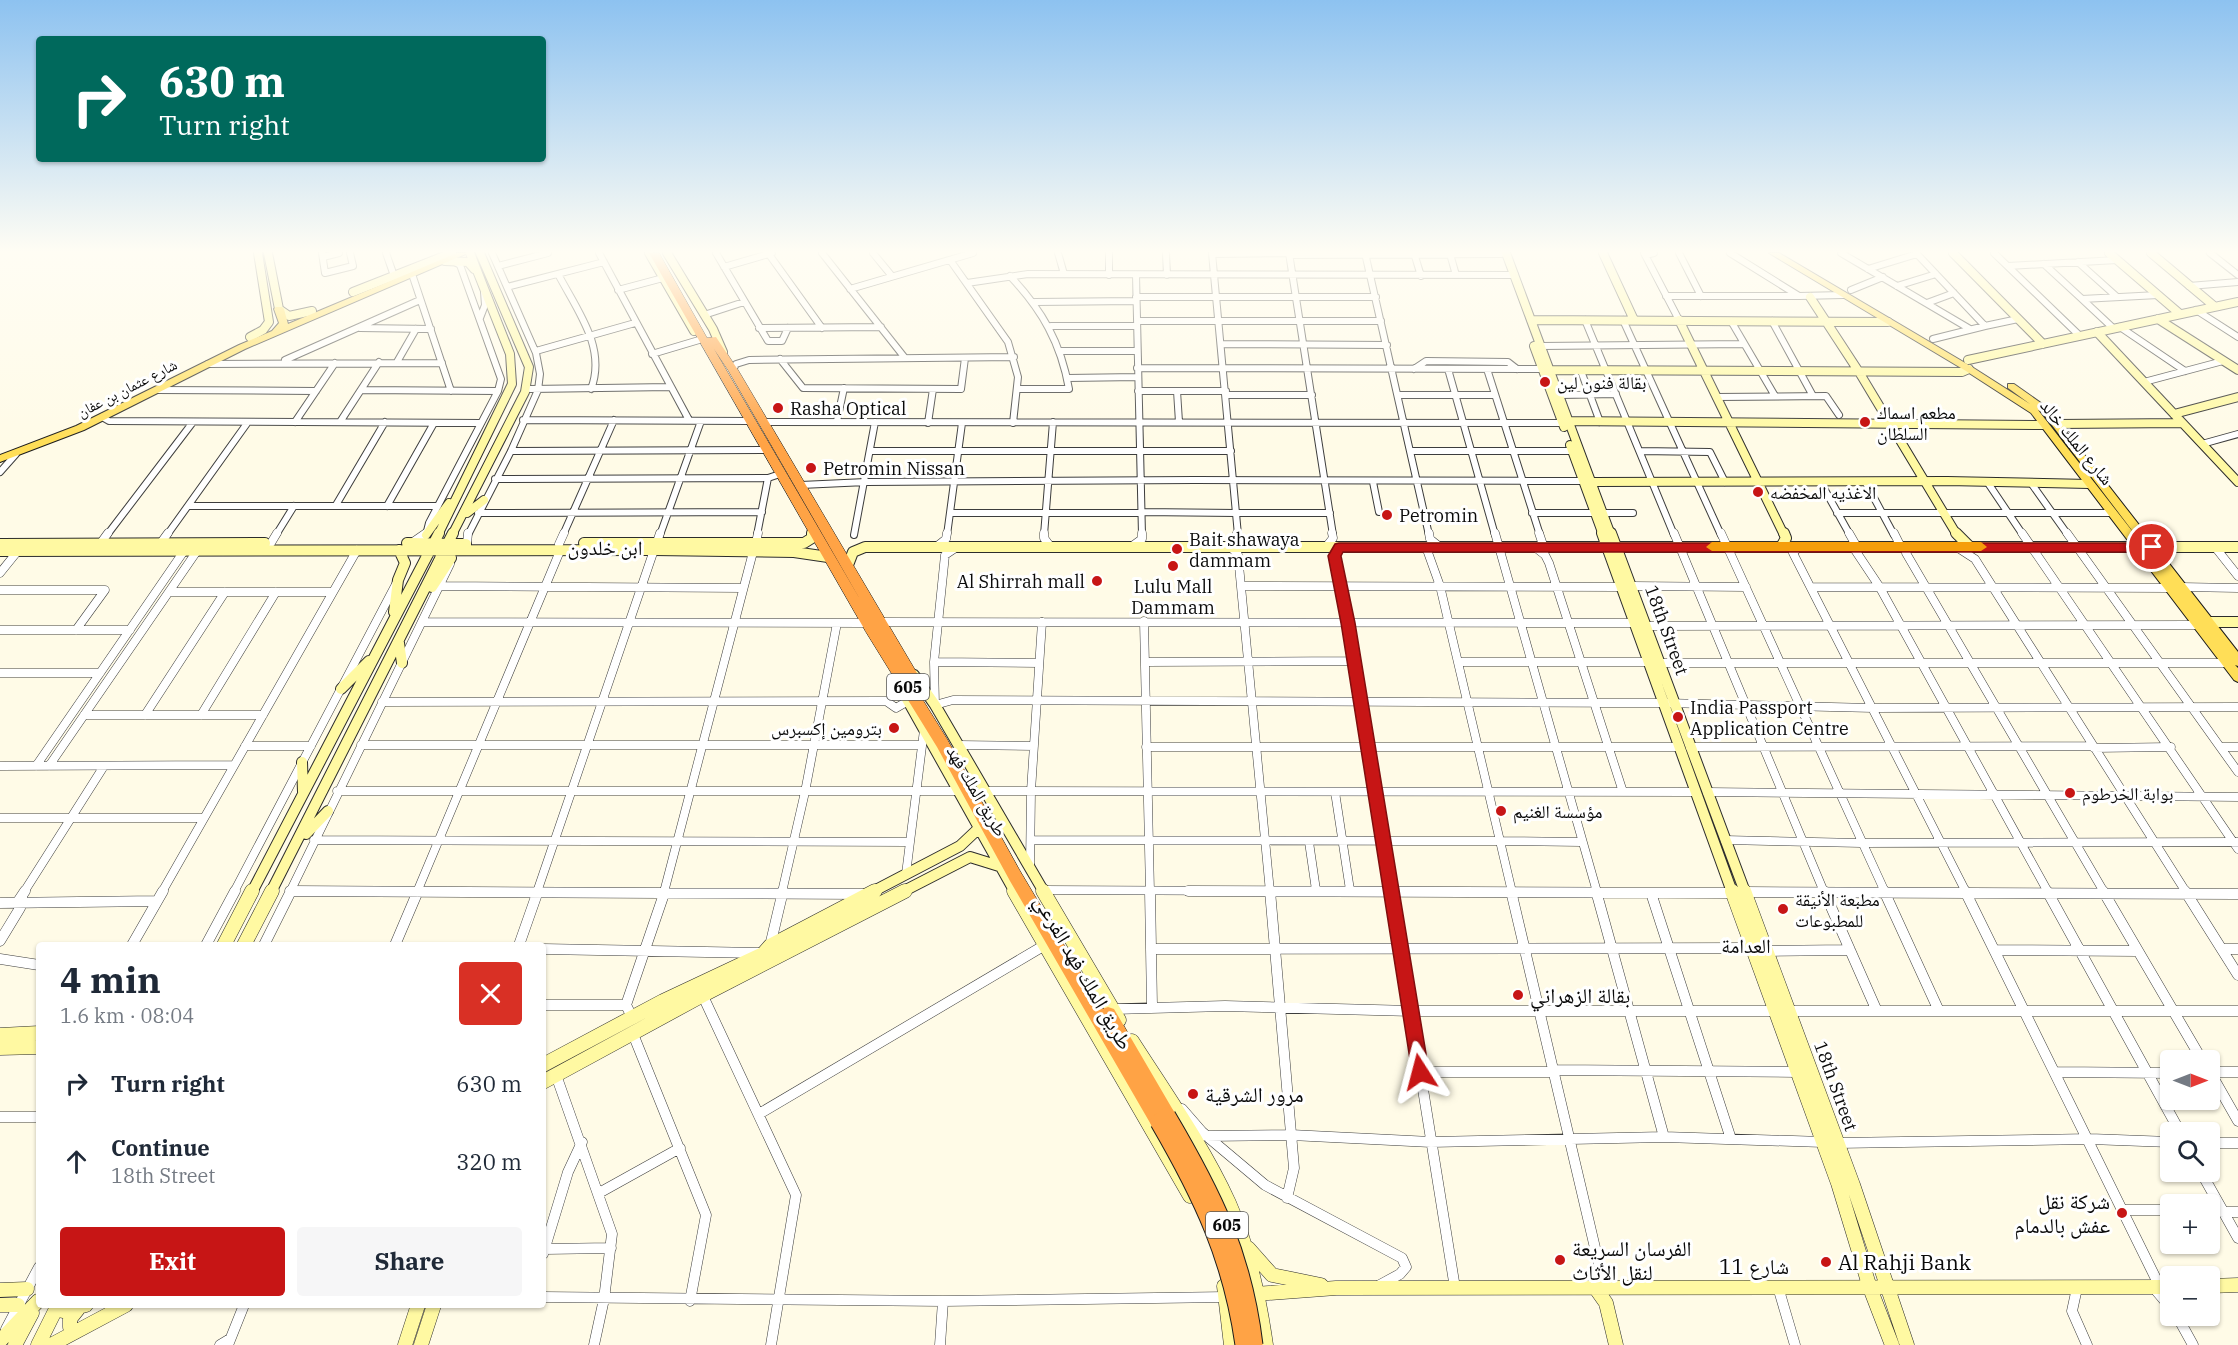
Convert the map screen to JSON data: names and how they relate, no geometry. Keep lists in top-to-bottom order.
{
  "streets": {
    "highway": ["605", "طريق الملك فهد"],
    "main road": ["شارع عثمان بن عفان", "شارع الملك خالد"],
    "street": ["18th Street", "طريق الملك فهد الفرعي", "شارع 11"]
  },
  "crossings": [
    ["18th Street", "شارع 11"],
    ["طريق الملك فهد", "طريق الملك فهد الفرعي"],
    ["طريق الملك فهد الفرعي", "شارع 11"]
  ],
  "districts": ["ابن خلدون", "العدامة"],
  "places": [
    "بقالة فنون لين",
    "Rasha Optical",
    "مطعم اسماك السلطان",
    "Petromin Nissan",
    "الاغذيه المخفضه",
    "Petromin",
    "Bait shawaya dammam",
    "Lulu Mall Dammam",
    "Al Shirrah mall",
    "India Passport Application Centre",
    "بترومين إكسبرس",
    "بوابة الخرطوم",
    "مؤسسة الغنيم",
    "مطبعة الأنيقة للمطبوعات",
    "بقالة الزهراني",
    "مرور الشرقية",
    "شركة نقل عفش بالدمام",
    "الفرسان السريعة لنقل الأثاث",
    "Al Rahji Bank"
  ],
  "north": "right",
  "page": {
    "turn": ["630 m", "Turn right"],
    "heading": ["4 min", "1.6 km · 08:04"],
    "list": [
      {
        "name": "Turn right",
        "value": "630 m"
      },
      {
        "name": "Continue",
        "note": "18th Street",
        "value": "320 m"
      }
    ],
    "map_buttons": ["+", "−"],
    "buttons": ["Exit", "Share"]
  }
}
